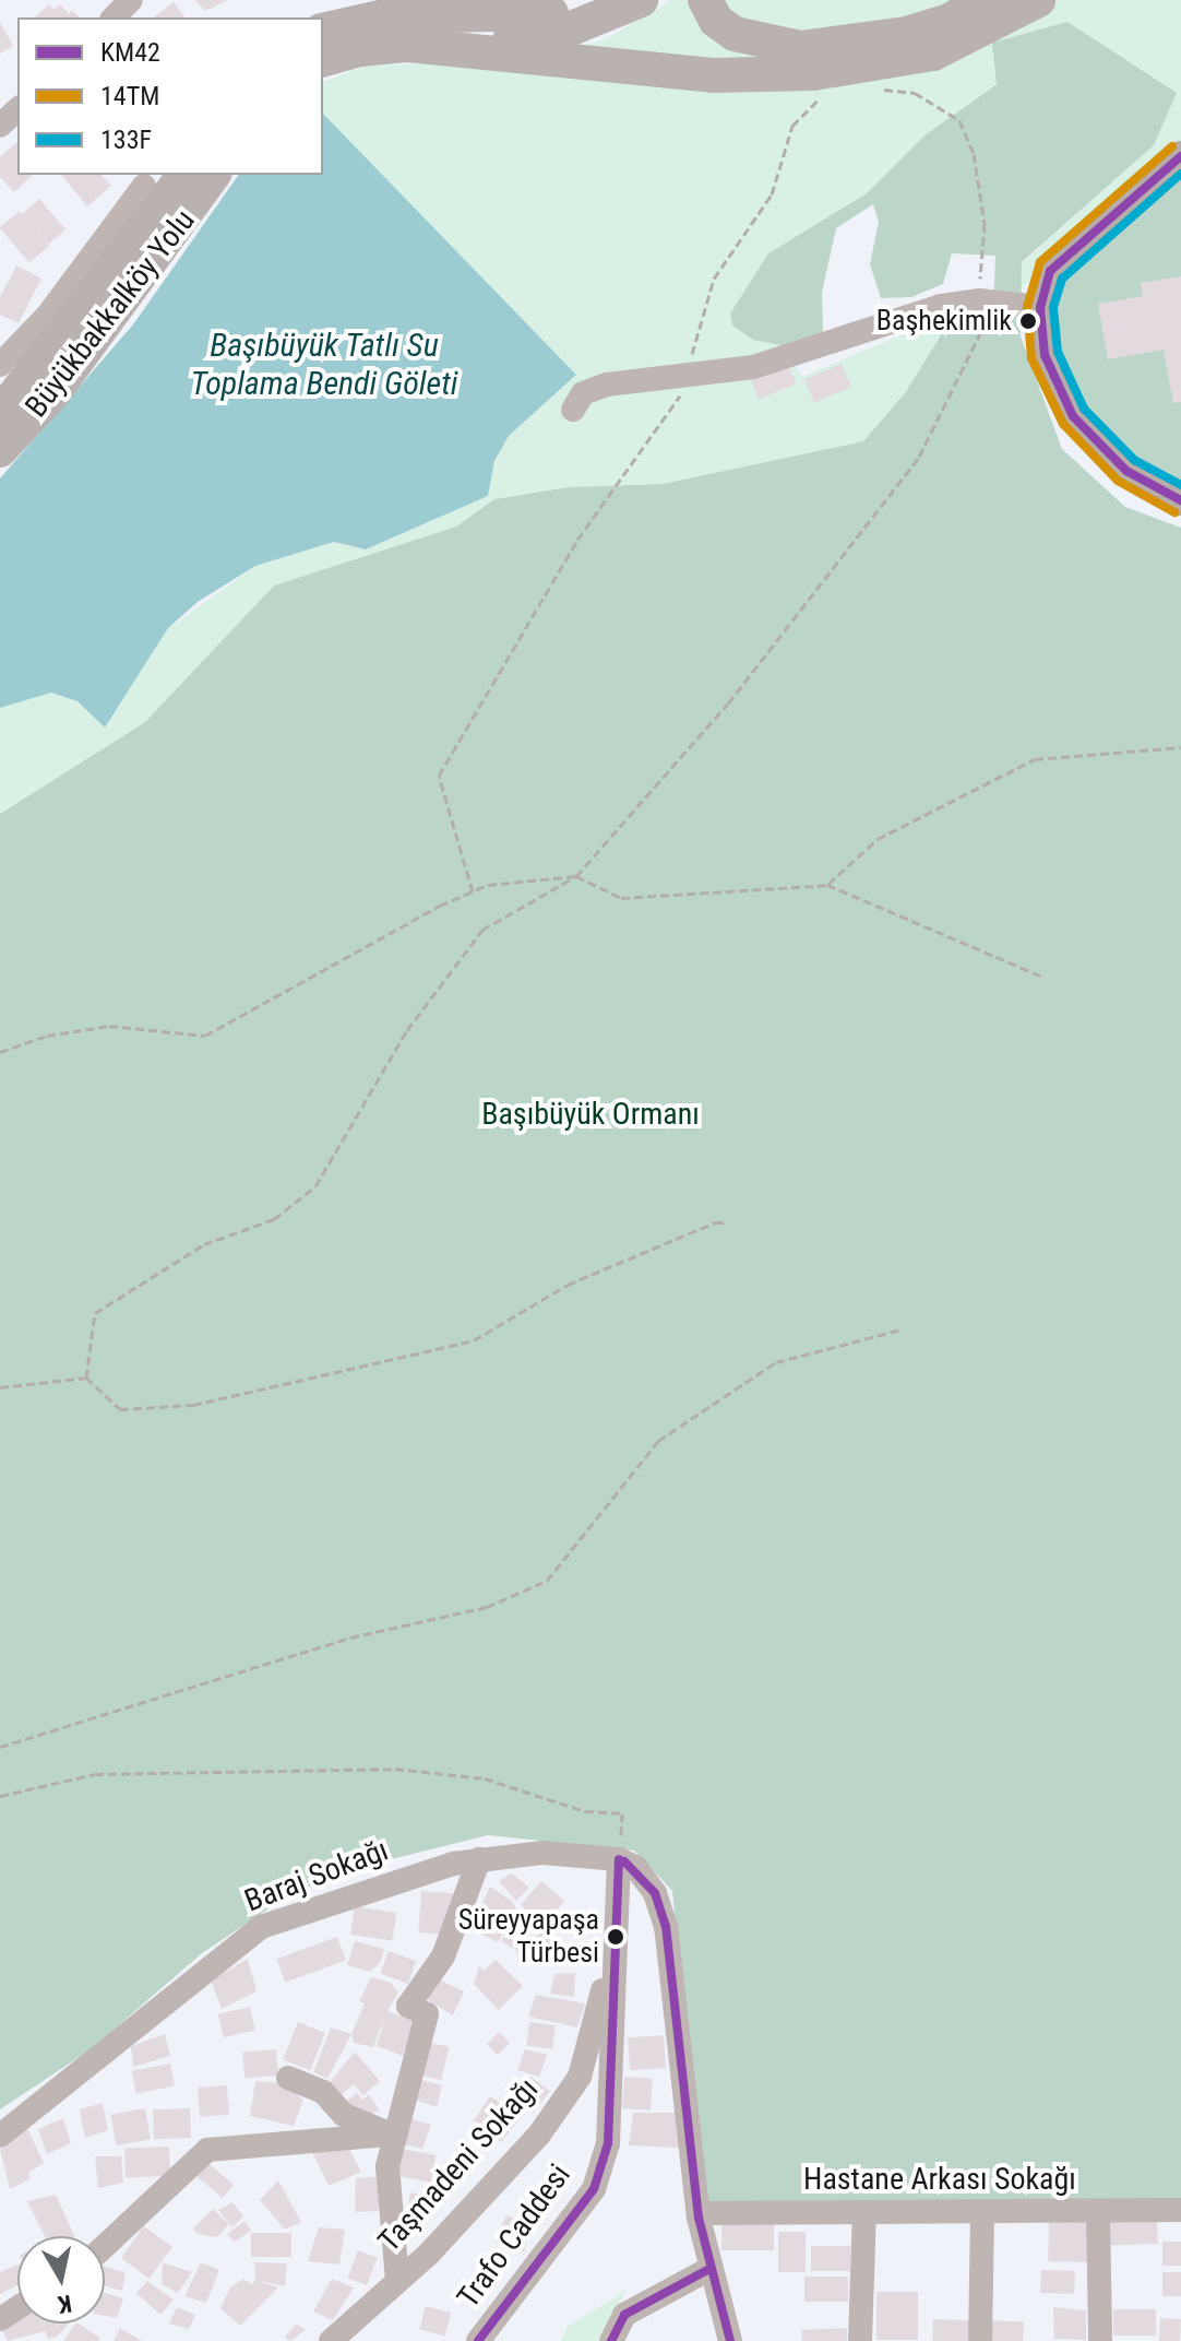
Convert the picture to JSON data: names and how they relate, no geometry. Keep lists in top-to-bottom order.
{
  "streets": {
    "highway": ["Büyükbakkalköy Yolu"],
    "street": [
      "Baraj Sokağı",
      "Taşmadeni Sokağı",
      "Hastane Arkası Sokağı",
      "Trafo Caddesi"
    ]
  },
  "crossings": [
    ["Taşmadeni Sokağı", "Trafo Caddesi"]
  ],
  "water": ["Başıbüyük Tatlı Su Toplama Bendi Göleti"],
  "parks": ["Başıbüyük Ormanı"],
  "places": ["Başhekimlik", "Süreyyapaşa Türbesi"],
  "lines": ["transit line 14TM", "transit line KM42", "transit line 133F"],
  "legend": ["KM42", "14TM", "133F"],
  "north": "bottom"
}
